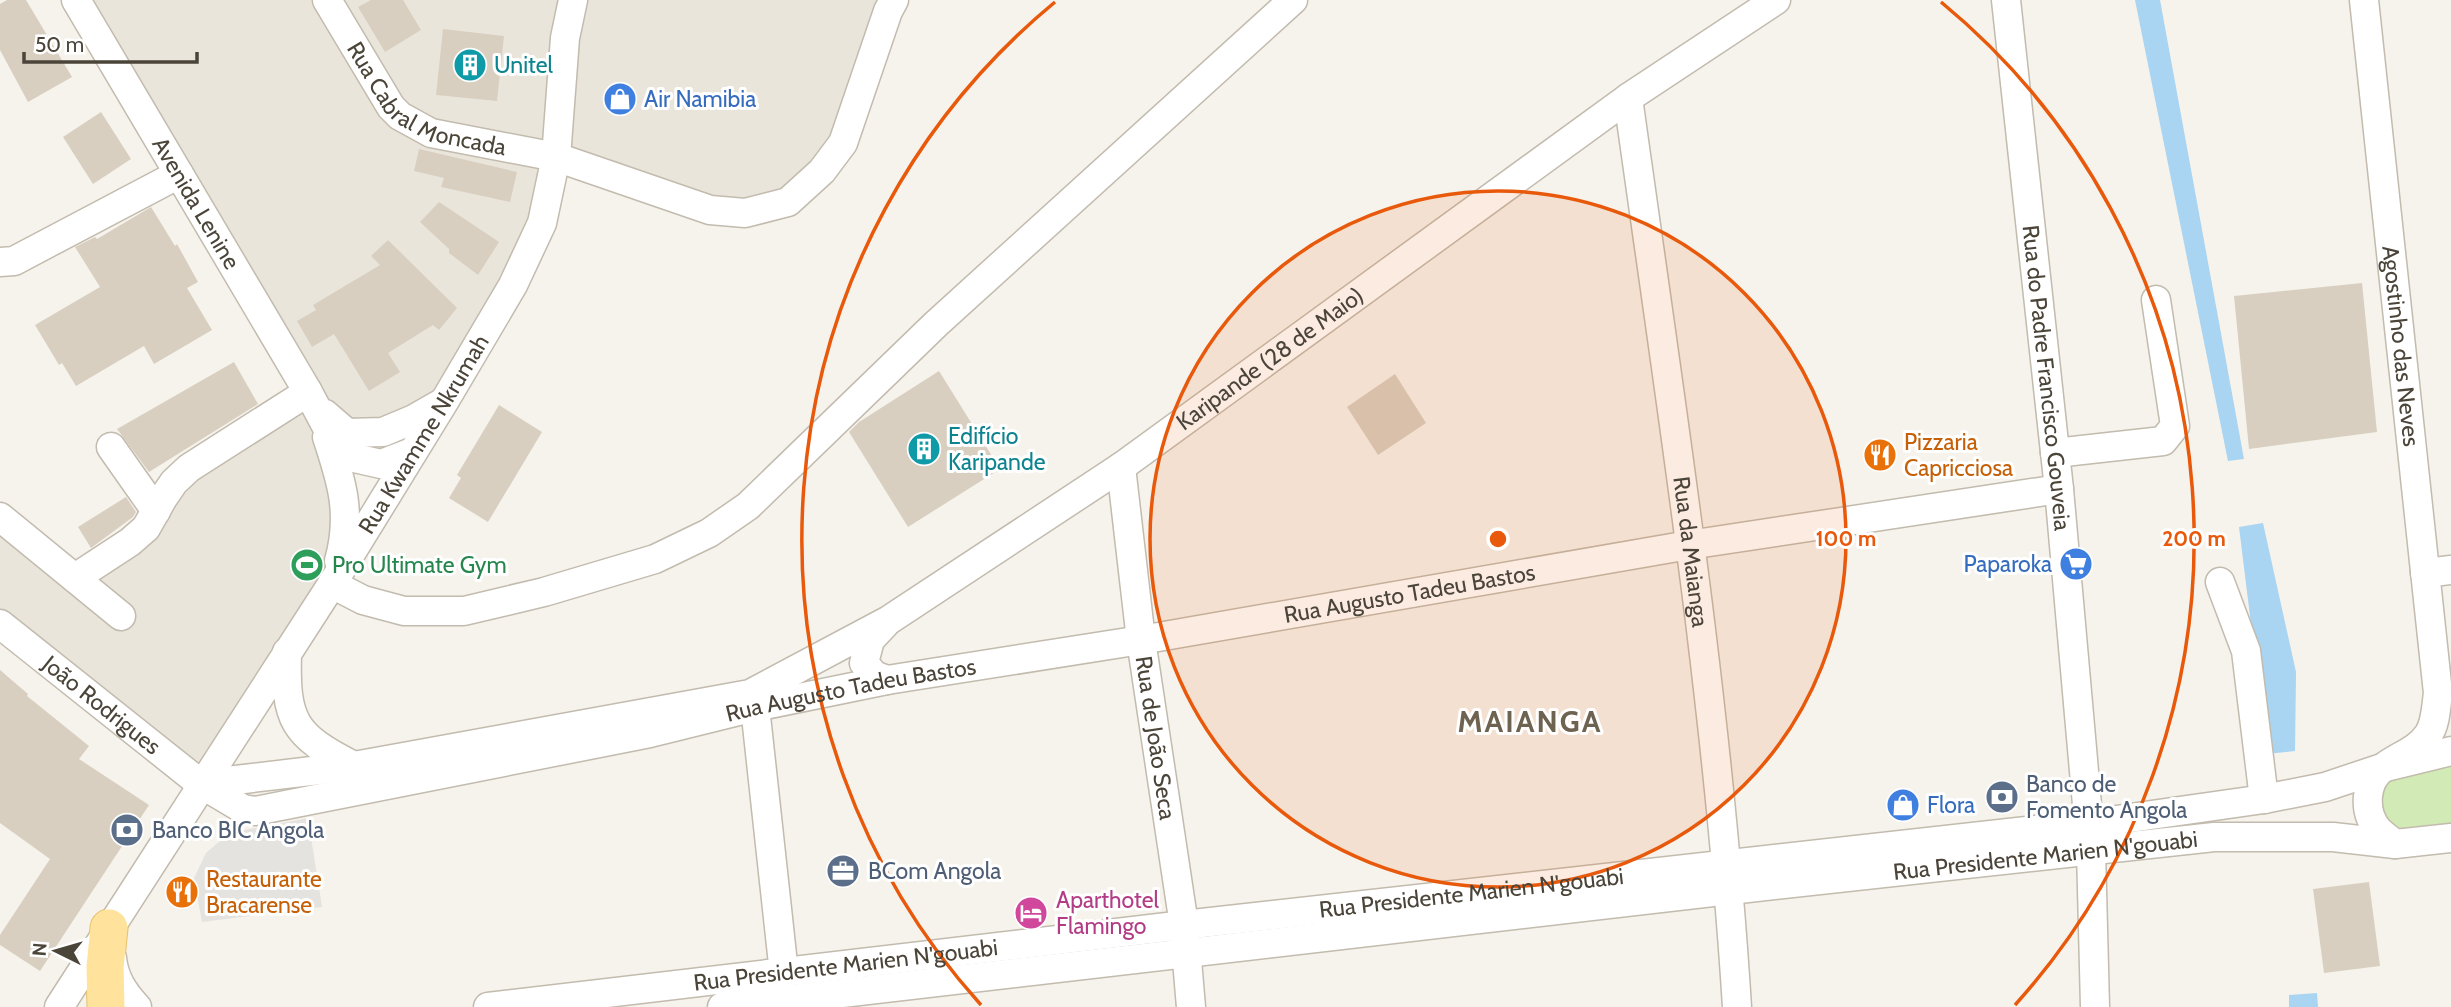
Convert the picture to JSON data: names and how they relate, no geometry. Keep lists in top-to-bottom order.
{
  "streets": {
    "street": [
      "Rua Cabral Moncada",
      "Avenida Lenine",
      "Agostinho das Neves",
      "Karipande (28 de Maio)",
      "Rua do Padre Francisco Gouveia",
      "Rua Kwamme Nkrumah",
      "Rua da Maianga",
      "Rua Augusto Tadeu Bastos",
      "João Rodrigues",
      "Rua de João Seca",
      "Rua Presidente Marien N'gouabi"
    ]
  },
  "crossings": [
    ["Rua Cabral Moncada", "Rua Kwamme Nkrumah"],
    ["Avenida Lenine", "Rua Kwamme Nkrumah"],
    ["Karipande (28 de Maio)", "Rua da Maianga"],
    ["Karipande (28 de Maio)", "Rua Augusto Tadeu Bastos"],
    ["Karipande (28 de Maio)", "Rua de João Seca"],
    ["Rua do Padre Francisco Gouveia", "Rua Augusto Tadeu Bastos"],
    ["Rua do Padre Francisco Gouveia", "Rua Presidente Marien N'gouabi"],
    ["Rua Kwamme Nkrumah", "Rua Augusto Tadeu Bastos"],
    ["Rua Kwamme Nkrumah", "João Rodrigues"],
    ["Rua da Maianga", "Rua Augusto Tadeu Bastos"],
    ["Rua da Maianga", "Rua Presidente Marien N'gouabi"],
    ["Rua Augusto Tadeu Bastos", "João Rodrigues"],
    ["Rua Augusto Tadeu Bastos", "Rua de João Seca"],
    ["Rua de João Seca", "Rua Presidente Marien N'gouabi"]
  ],
  "districts": ["MAIANGA"],
  "places": {
    "building": ["Unitel", "Edifício Karipande"],
    "shop": ["Air Namibia", "Flora"],
    "restaurant": ["Pizzaria Capricciosa", "Restaurante Bracarense"],
    "supermarket": ["Paparoka"],
    "sports": ["Pro Ultimate Gym"],
    "bank": ["Banco de Fomento Angola", "Banco BIC Angola"],
    "office": ["BCom Angola"],
    "hotel": ["Aparthotel Flamingo"]
  },
  "scale_bar": "50 m",
  "north": "left",
  "rings": ["100 m", "200 m"]
}
